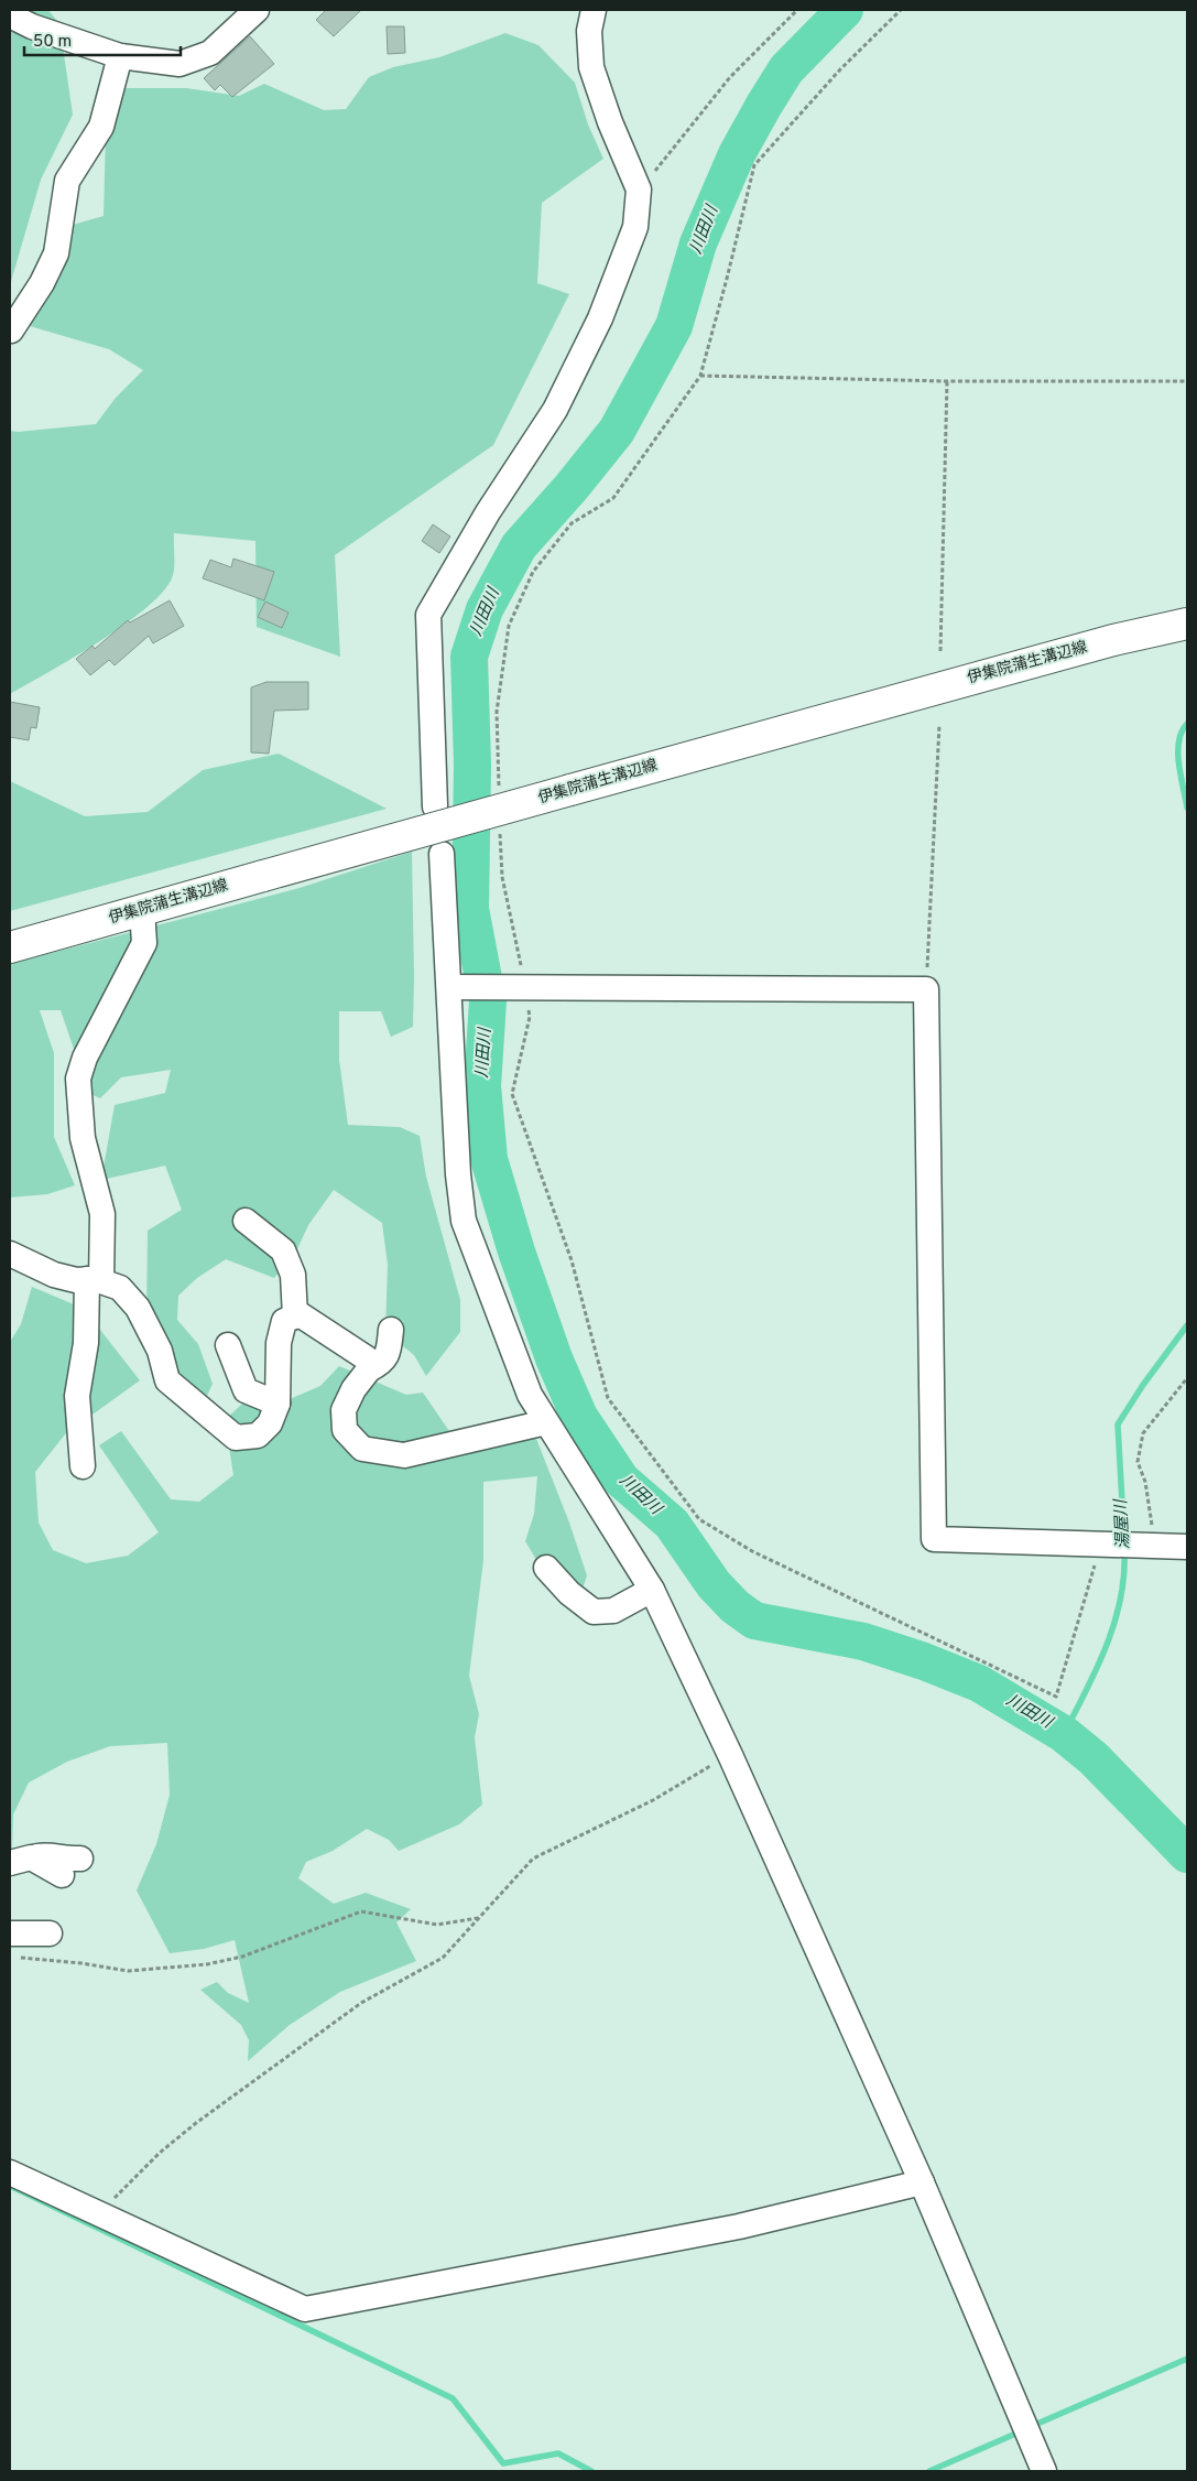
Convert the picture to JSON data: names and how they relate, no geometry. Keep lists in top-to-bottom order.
{
  "streets": {
    "main road": ["伊集院蒲生溝辺線"]
  },
  "water": ["川田川", "湯屋川"],
  "scale_bar": "50 m"
}
